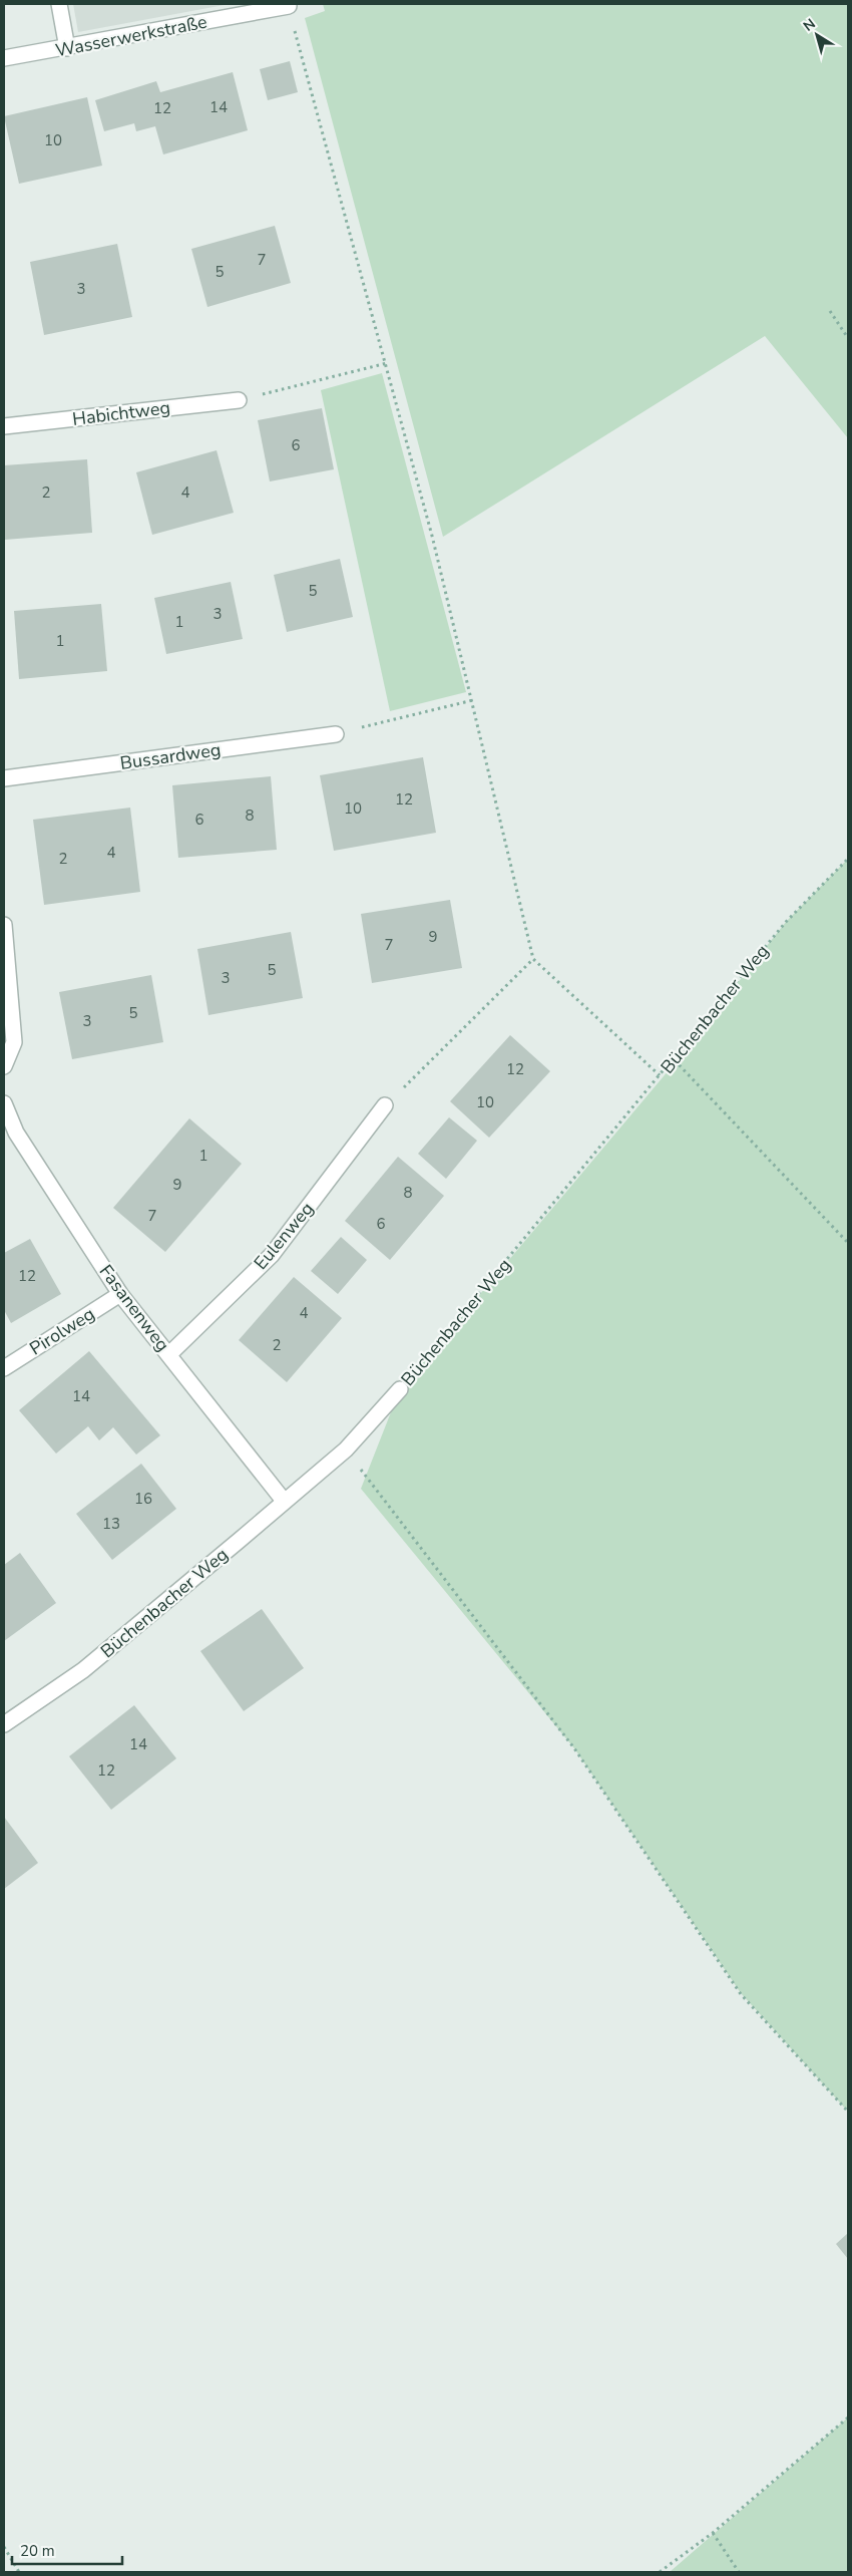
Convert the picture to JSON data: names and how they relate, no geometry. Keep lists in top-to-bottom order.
{
  "streets": {
    "street": [
      "Wasserwerkstraße",
      "Habichtweg",
      "Bussardweg",
      "Büchenbacher Weg",
      "Eulenweg",
      "Fasanenweg",
      "Pirolweg"
    ]
  },
  "crossings": [
    ["Büchenbacher Weg", "Fasanenweg"],
    ["Eulenweg", "Fasanenweg"],
    ["Fasanenweg", "Pirolweg"]
  ],
  "house_numbers": [
    "14",
    "12",
    "10",
    "7",
    "5",
    "3",
    "6",
    "2",
    "4",
    "5",
    "3",
    "1",
    "1",
    "12",
    "10",
    "8",
    "6",
    "4",
    "2",
    "9",
    "7",
    "5",
    "3",
    "5",
    "3",
    "12",
    "10",
    "1",
    "9",
    "8",
    "7",
    "6",
    "12",
    "4",
    "2",
    "14",
    "16",
    "13",
    "14",
    "12"
  ],
  "scale_bar": "20 m",
  "north": "top left"
}
